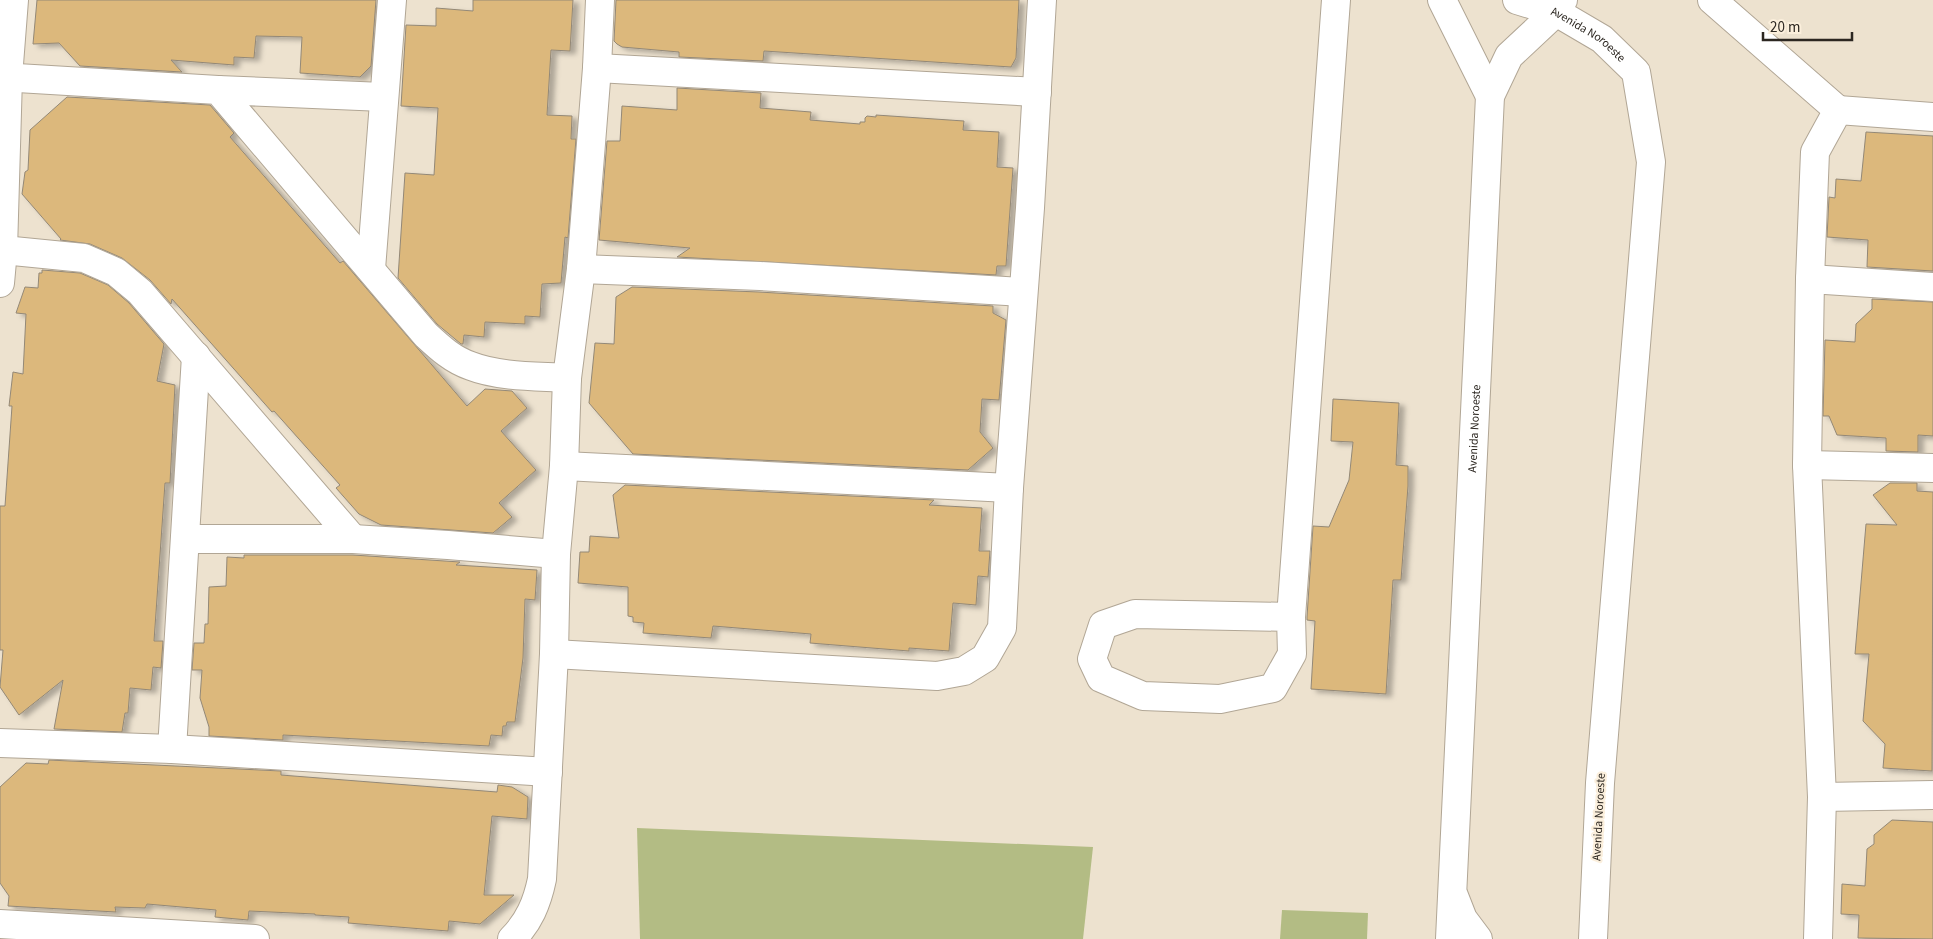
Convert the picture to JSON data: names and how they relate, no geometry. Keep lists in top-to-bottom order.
{
  "streets": {
    "street": ["Avenida Noroeste"]
  },
  "scale_bar": "20 m"
}
